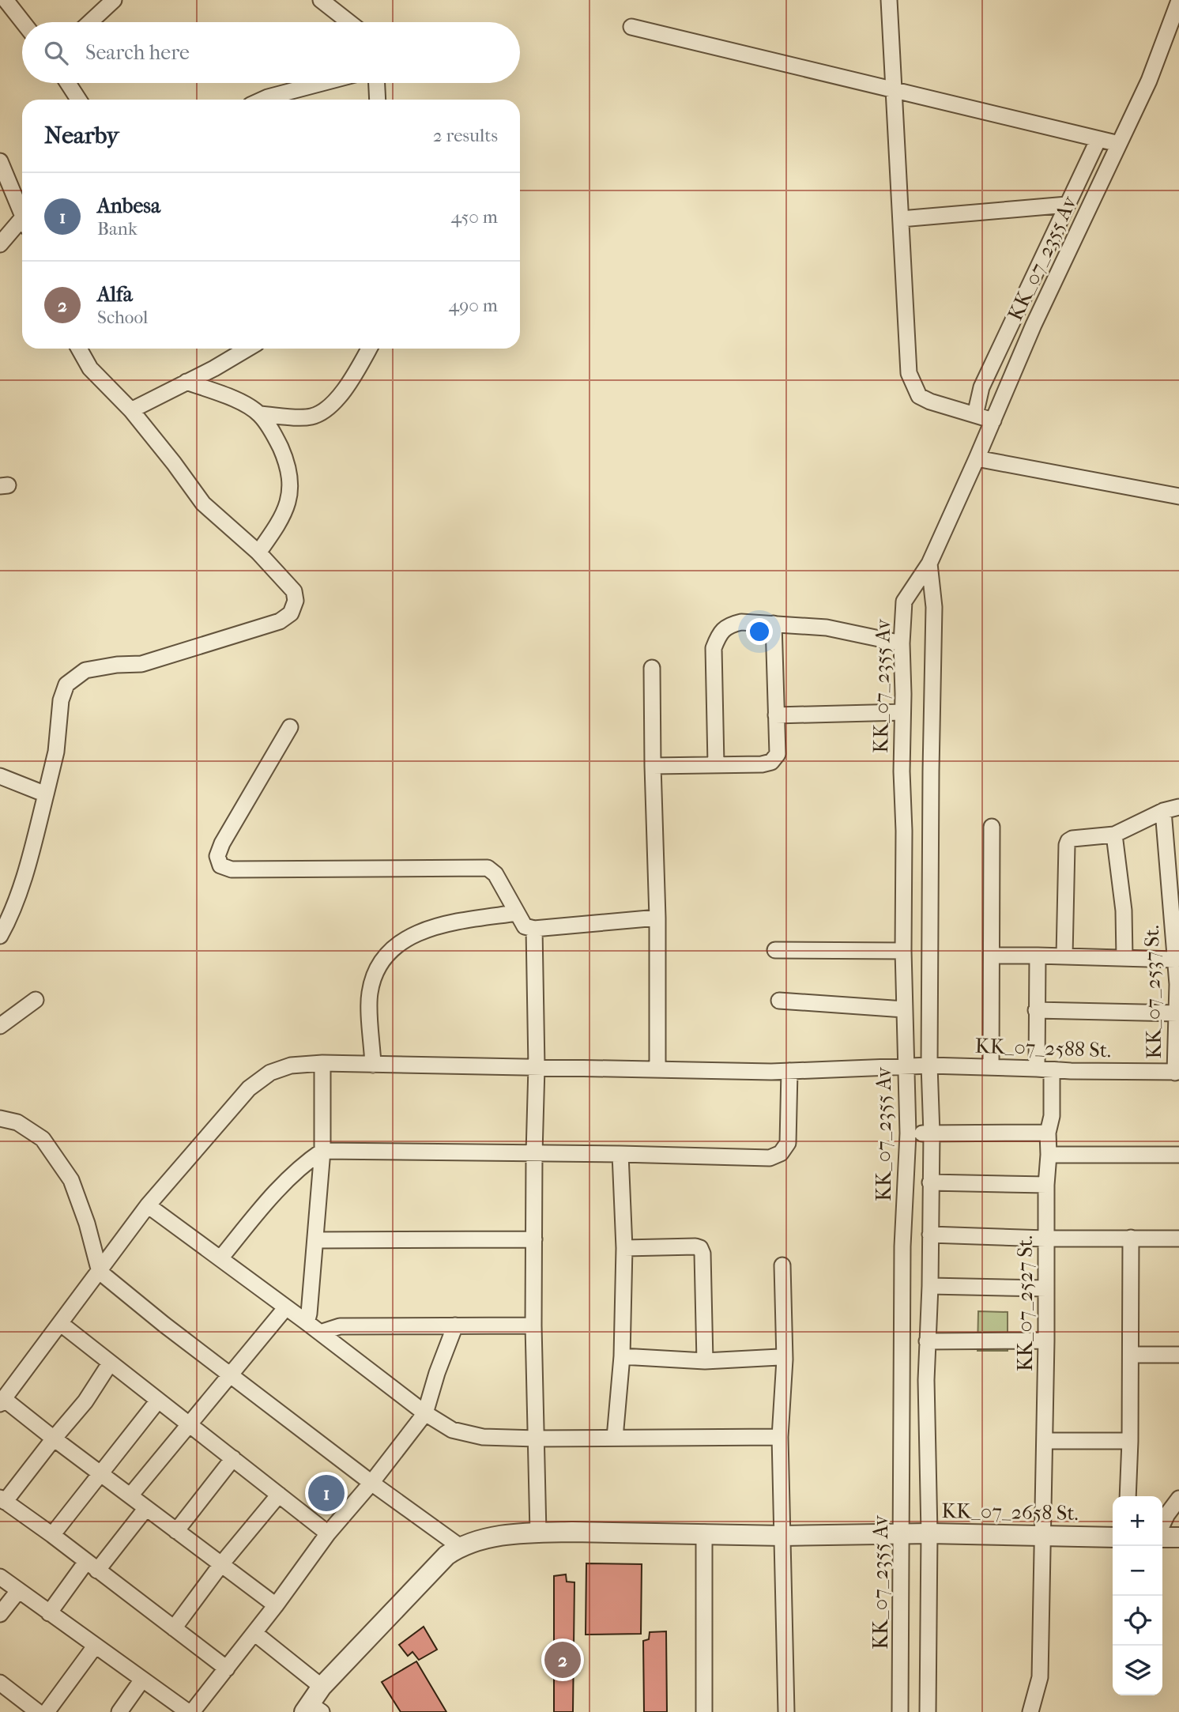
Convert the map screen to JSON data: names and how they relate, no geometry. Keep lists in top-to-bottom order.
{
  "streets": {
    "street": [
      "KK_07_2355 Av",
      "KK_07_2537 St.",
      "KK_07_2588 St.",
      "KK_07_2527 St.",
      "KK_07_2658 St."
    ]
  },
  "crossings": [
    ["KK_07_2355 Av", "KK_07_2588 St."],
    ["KK_07_2355 Av", "KK_07_2658 St."],
    ["KK_07_2537 St.", "KK_07_2588 St."],
    ["KK_07_2588 St.", "KK_07_2527 St."],
    ["KK_07_2527 St.", "KK_07_2658 St."]
  ],
  "page": {
    "search": "Search here",
    "heading": ["Nearby", "2 results"],
    "list": [
      {
        "mark": "1",
        "name": "Anbesa",
        "note": "Bank",
        "value": "450 m"
      },
      {
        "mark": "2",
        "name": "Alfa",
        "note": "School",
        "value": "490 m"
      }
    ],
    "pins": ["1", "2"],
    "map_buttons": ["+", "−"]
  }
}
